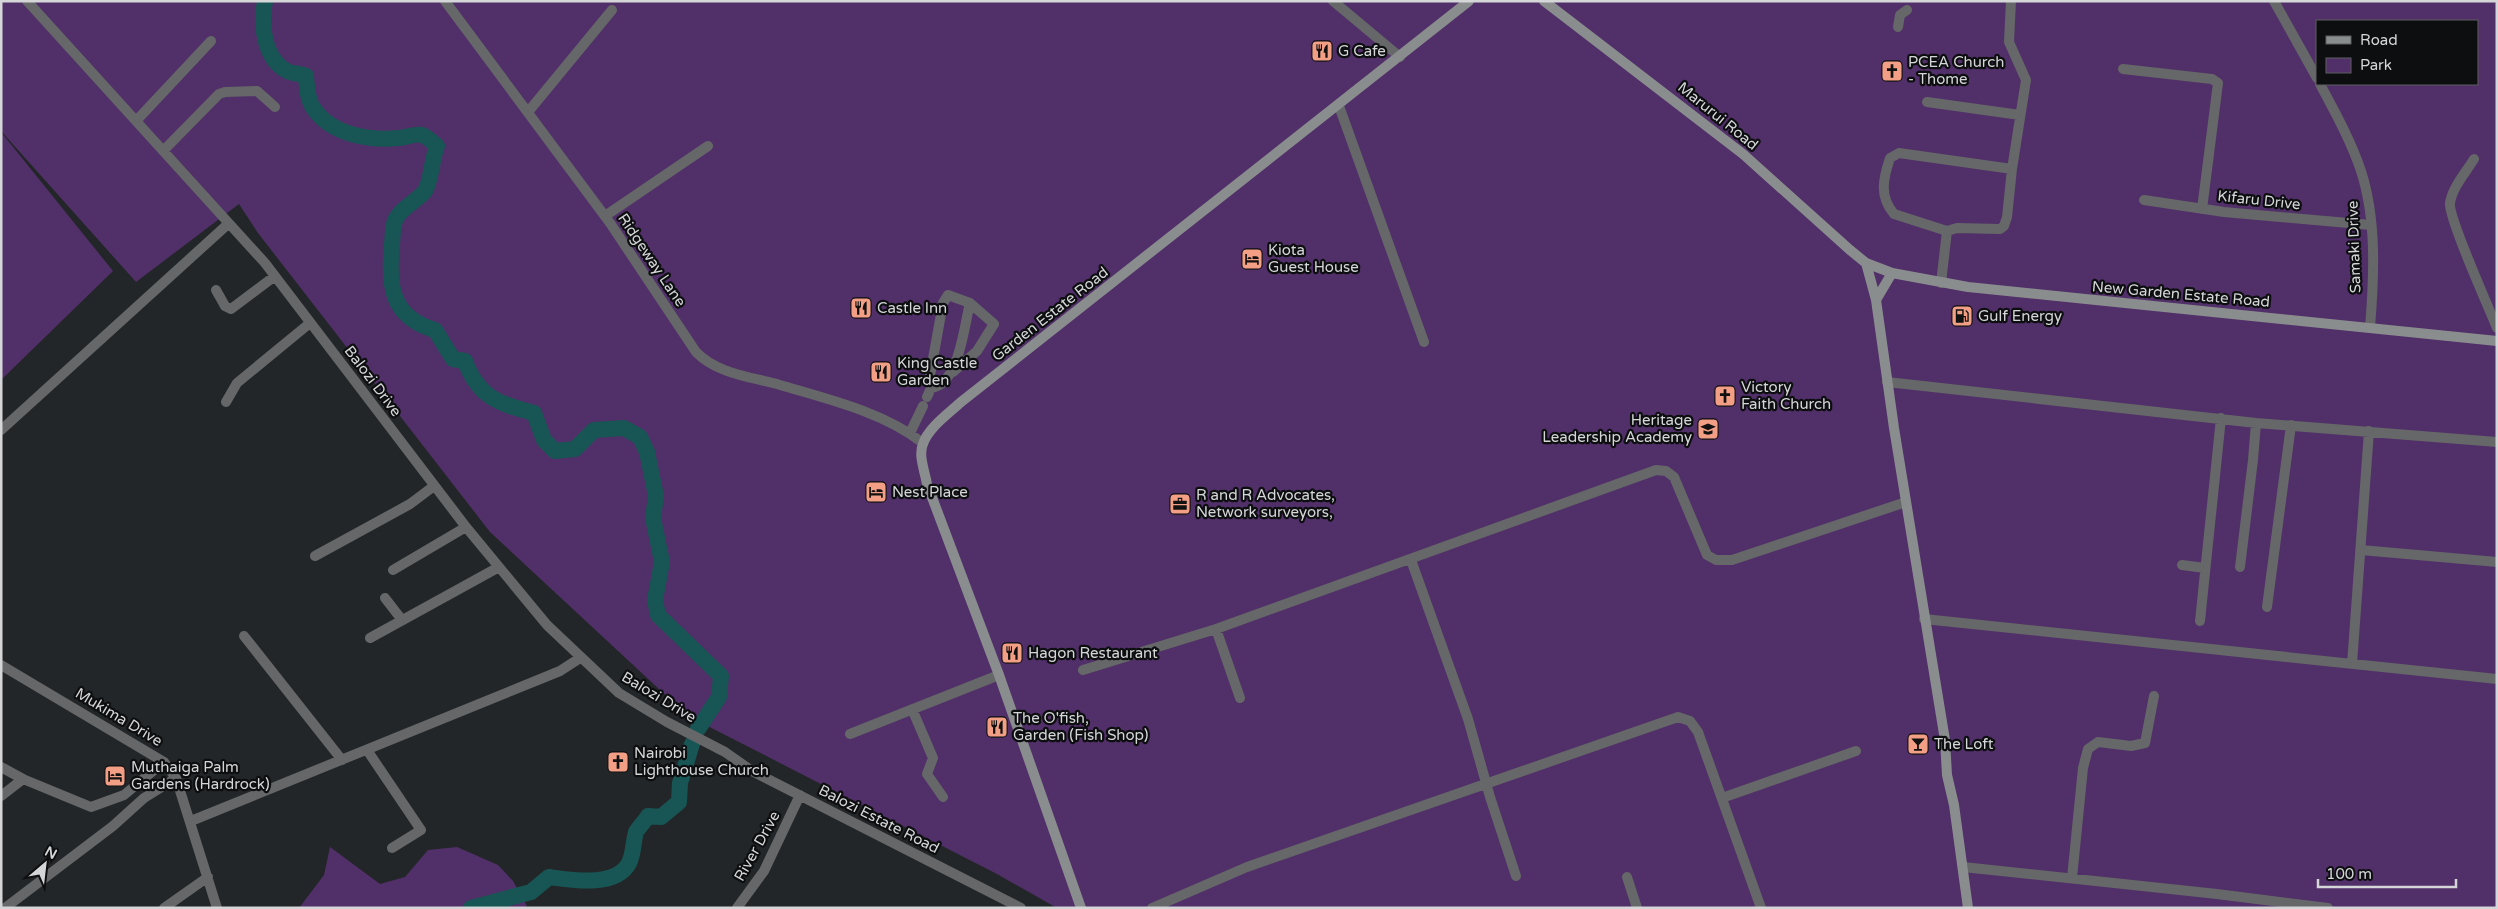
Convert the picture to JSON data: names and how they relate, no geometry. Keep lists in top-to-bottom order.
{
  "streets": {
    "street": [
      "Marurui Road",
      "Kifaru Drive",
      "Samaki Drive",
      "Ridgeway Lane",
      "New Garden Estate Road",
      "Garden Estate Road",
      "Balozi Drive",
      "Mukima Drive",
      "Balozi Estate Road",
      "River Drive"
    ]
  },
  "crossings": [
    ["Marurui Road", "New Garden Estate Road"],
    ["Kifaru Drive", "Samaki Drive"],
    ["Samaki Drive", "New Garden Estate Road"],
    ["Ridgeway Lane", "Garden Estate Road"],
    ["Balozi Drive", "Balozi Estate Road"],
    ["Balozi Estate Road", "River Drive"]
  ],
  "places": {
    "restaurant": [
      "G Cafe",
      "Castle Inn",
      "King Castle Garden",
      "Hagon Restaurant",
      "The O'fish, Garden (Fish Shop)"
    ],
    "church": ["PCEA Church - Thome", "Victory Faith Church", "Nairobi Lighthouse Church"],
    "hotel": ["Kiota Guest House", "Nest Place", "Muthaiga Palm Gardens (Hardrock)"],
    "fuel station": ["Gulf Energy"],
    "school or university": ["Heritage Leadership Academy"],
    "office": ["R and R Advocates, Network surveyors,"],
    "bar": ["The Loft"]
  },
  "legend": ["Road", "Park"],
  "scale_bar": "100 m",
  "north": "top right"
}
